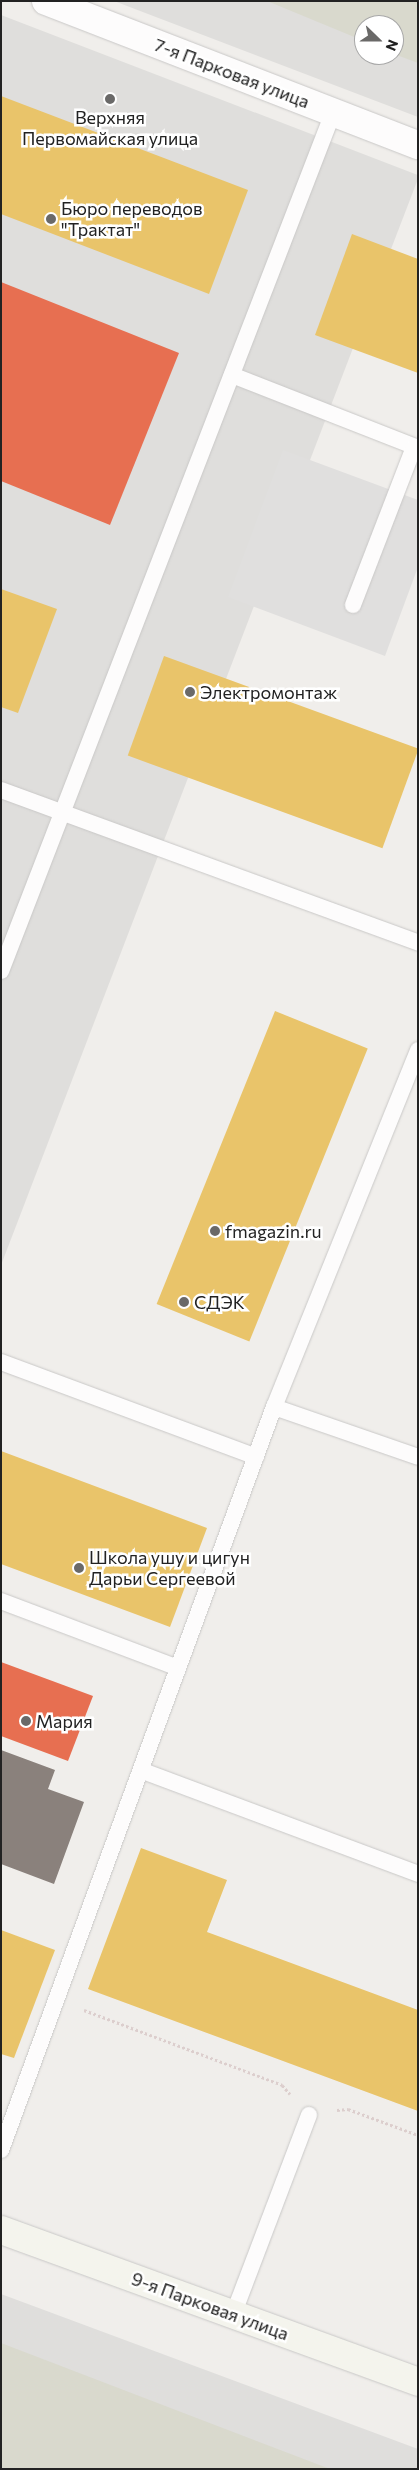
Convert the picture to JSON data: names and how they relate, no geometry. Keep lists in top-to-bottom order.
{
  "streets": {
    "main road": ["9-я Парковая улица"],
    "street": ["7-я Парковая улица"]
  },
  "places": [
    "Верхняя Первомайская улица",
    "Бюро переводов \"Трактат\"",
    "Электромонтаж",
    "fmagazin.ru",
    "СДЭК",
    "Школа ушу и цигун Дарьи Сергеевой",
    "Мария"
  ],
  "north": "right"
}
